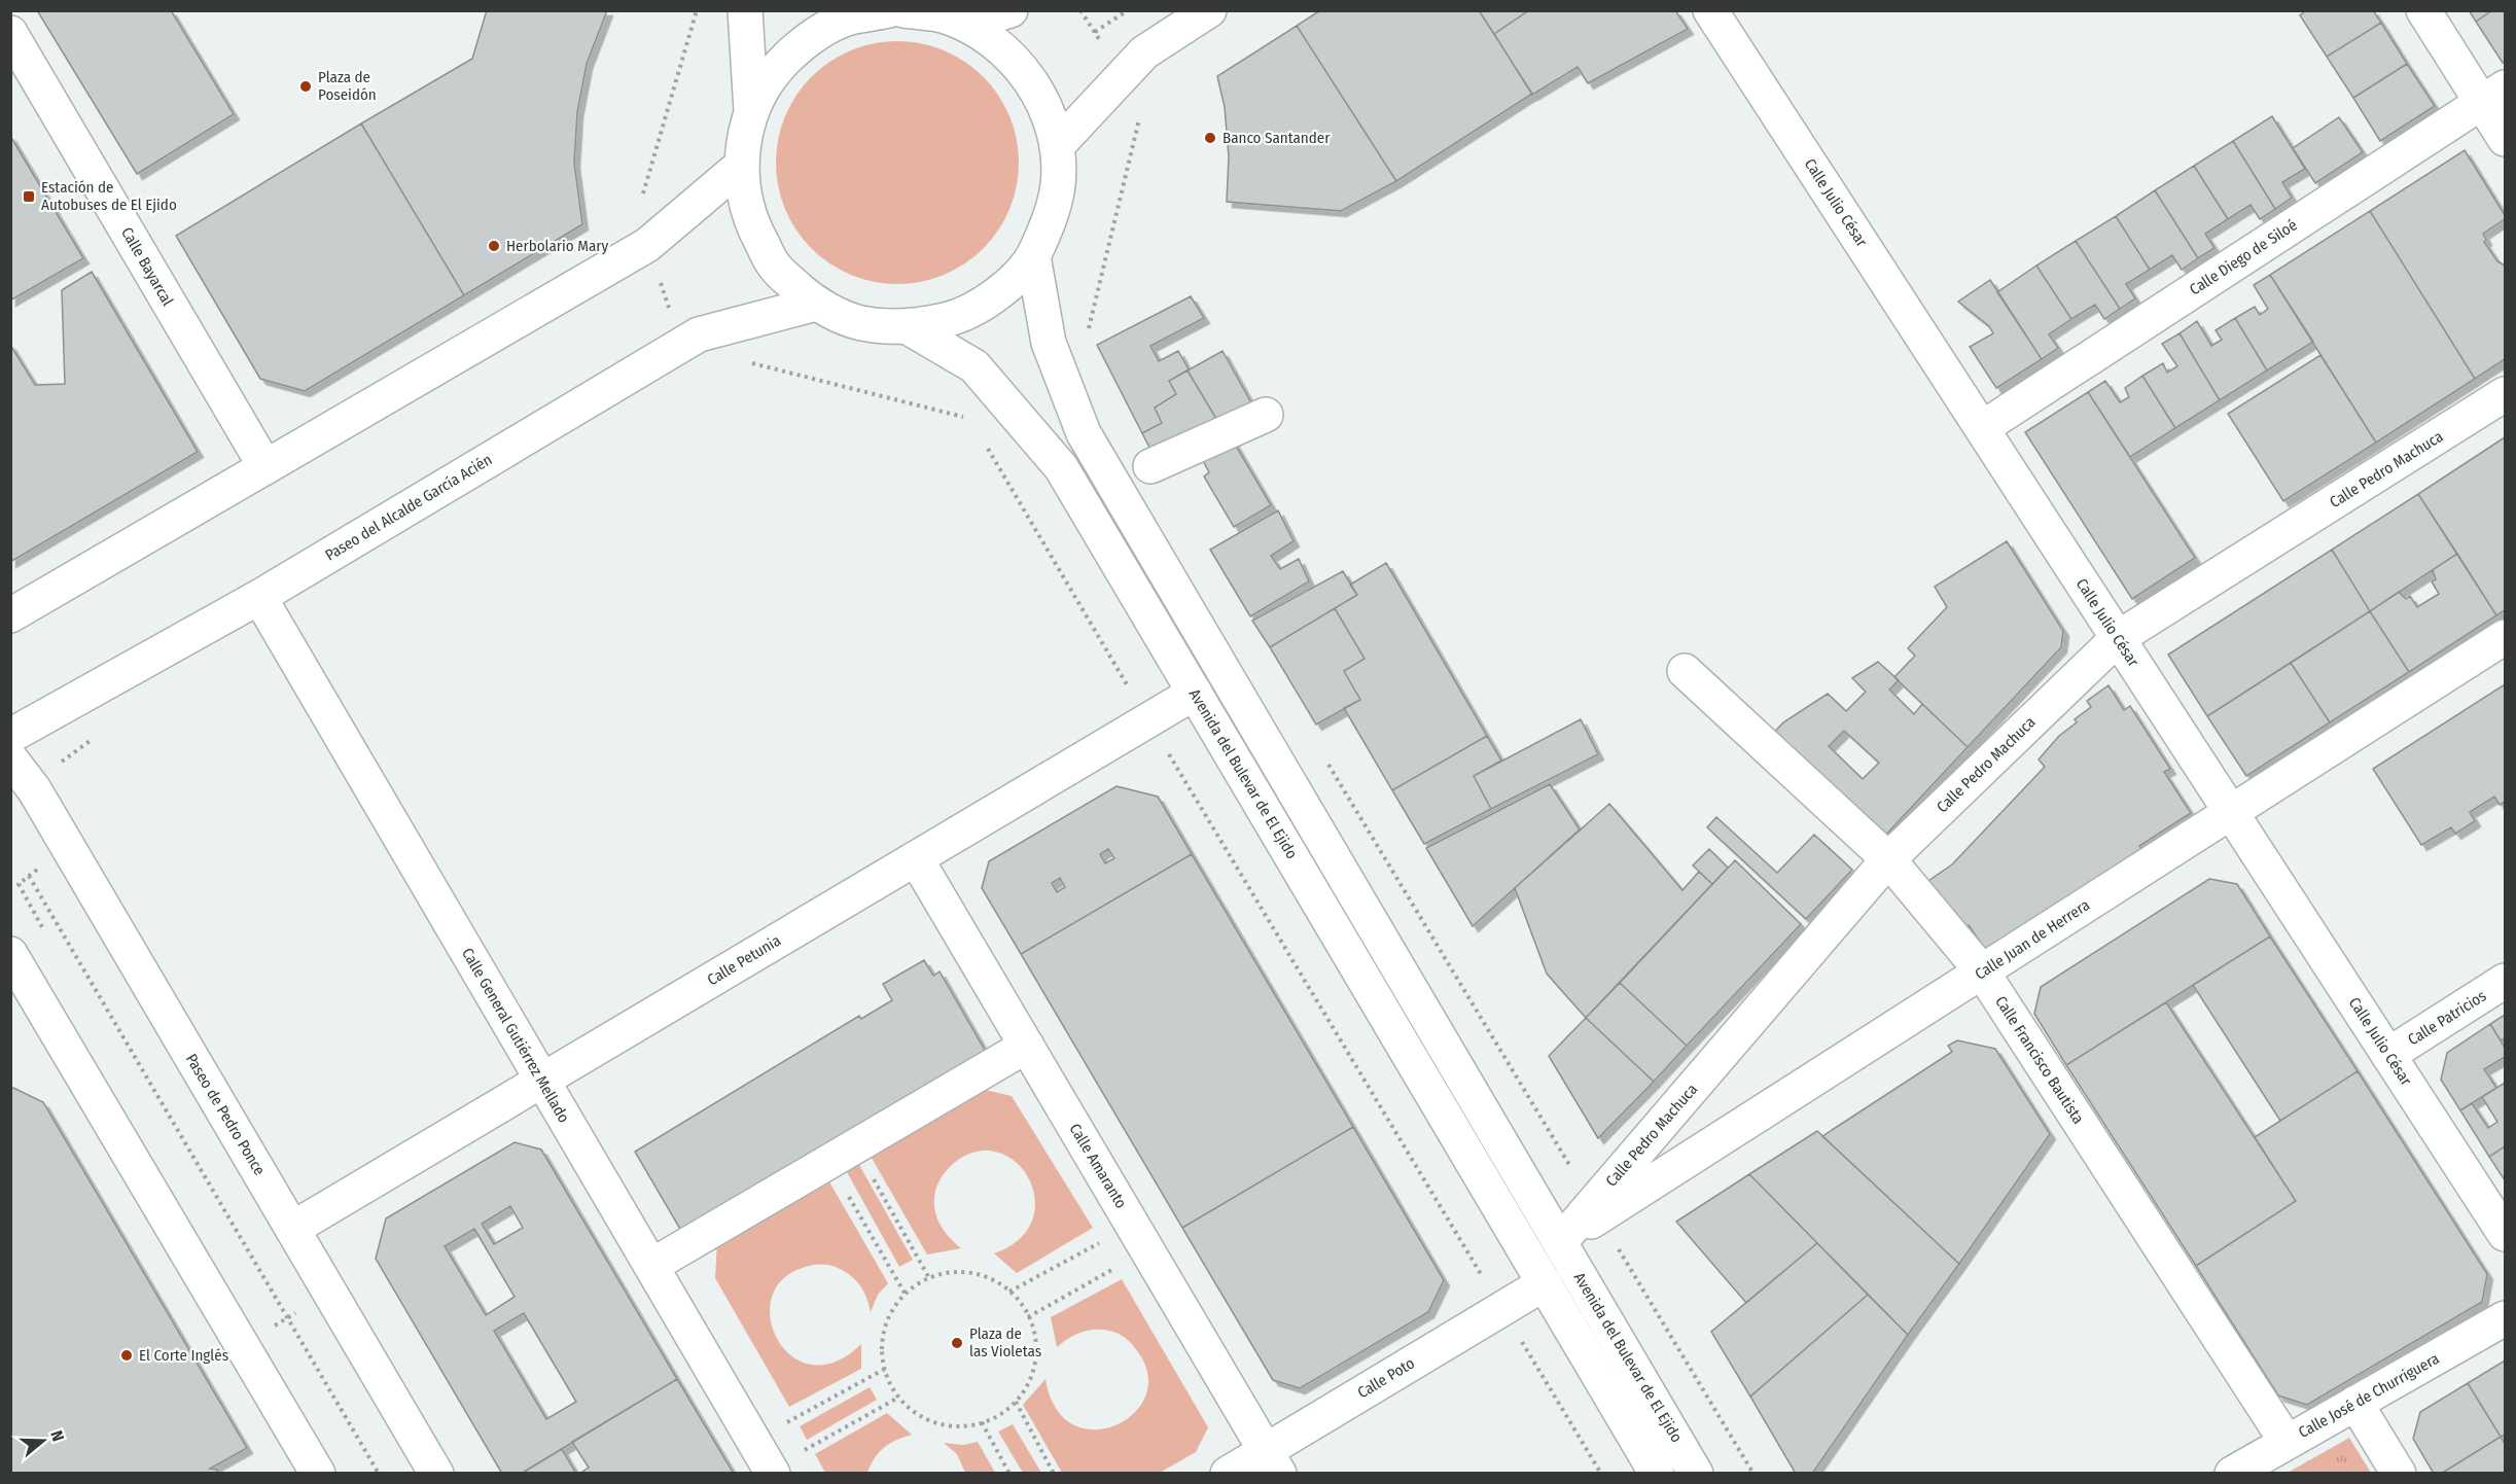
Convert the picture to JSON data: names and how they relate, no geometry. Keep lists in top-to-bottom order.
{
  "streets": {
    "street": [
      "Calle Julio César",
      "Calle Diego de Siloé",
      "Calle Bayarcal",
      "Calle Pedro Machuca",
      "Paseo del Alcalde García Acién",
      "Avenida del Bulevar de El Ejido",
      "Calle Juan de Herrera",
      "Calle Petunia",
      "Calle Patricios",
      "Calle General Gutiérrez Mellado",
      "Calle Francisco Bautista",
      "Paseo de Pedro Ponce",
      "Calle Amaranto",
      "Calle Poto",
      "Calle José de Churriguera"
    ]
  },
  "crossings": [
    ["Calle Julio César", "Calle Diego de Siloé"],
    ["Calle Julio César", "Calle Pedro Machuca"],
    ["Calle Julio César", "Calle Juan de Herrera"],
    ["Calle Julio César", "Calle Patricios"],
    ["Calle Pedro Machuca", "Calle Juan de Herrera"],
    ["Calle Pedro Machuca", "Calle Francisco Bautista"],
    ["Paseo del Alcalde García Acién", "Calle General Gutiérrez Mellado"],
    ["Avenida del Bulevar de El Ejido", "Calle Juan de Herrera"],
    ["Avenida del Bulevar de El Ejido", "Calle Petunia"],
    ["Avenida del Bulevar de El Ejido", "Calle Poto"],
    ["Calle Juan de Herrera", "Calle Francisco Bautista"],
    ["Calle Petunia", "Calle General Gutiérrez Mellado"],
    ["Calle Petunia", "Paseo de Pedro Ponce"],
    ["Calle Petunia", "Calle Amaranto"],
    ["Calle Francisco Bautista", "Calle José de Churriguera"],
    ["Calle Amaranto", "Calle Poto"]
  ],
  "places": {
    "other": [
      "Plaza de Poseidón",
      "Banco Santander",
      "Herbolario Mary",
      "Plaza de las Violetas",
      "El Corte Inglés"
    ],
    "transit": ["Estación de Autobuses de El Ejido"]
  },
  "north": "right"
}
